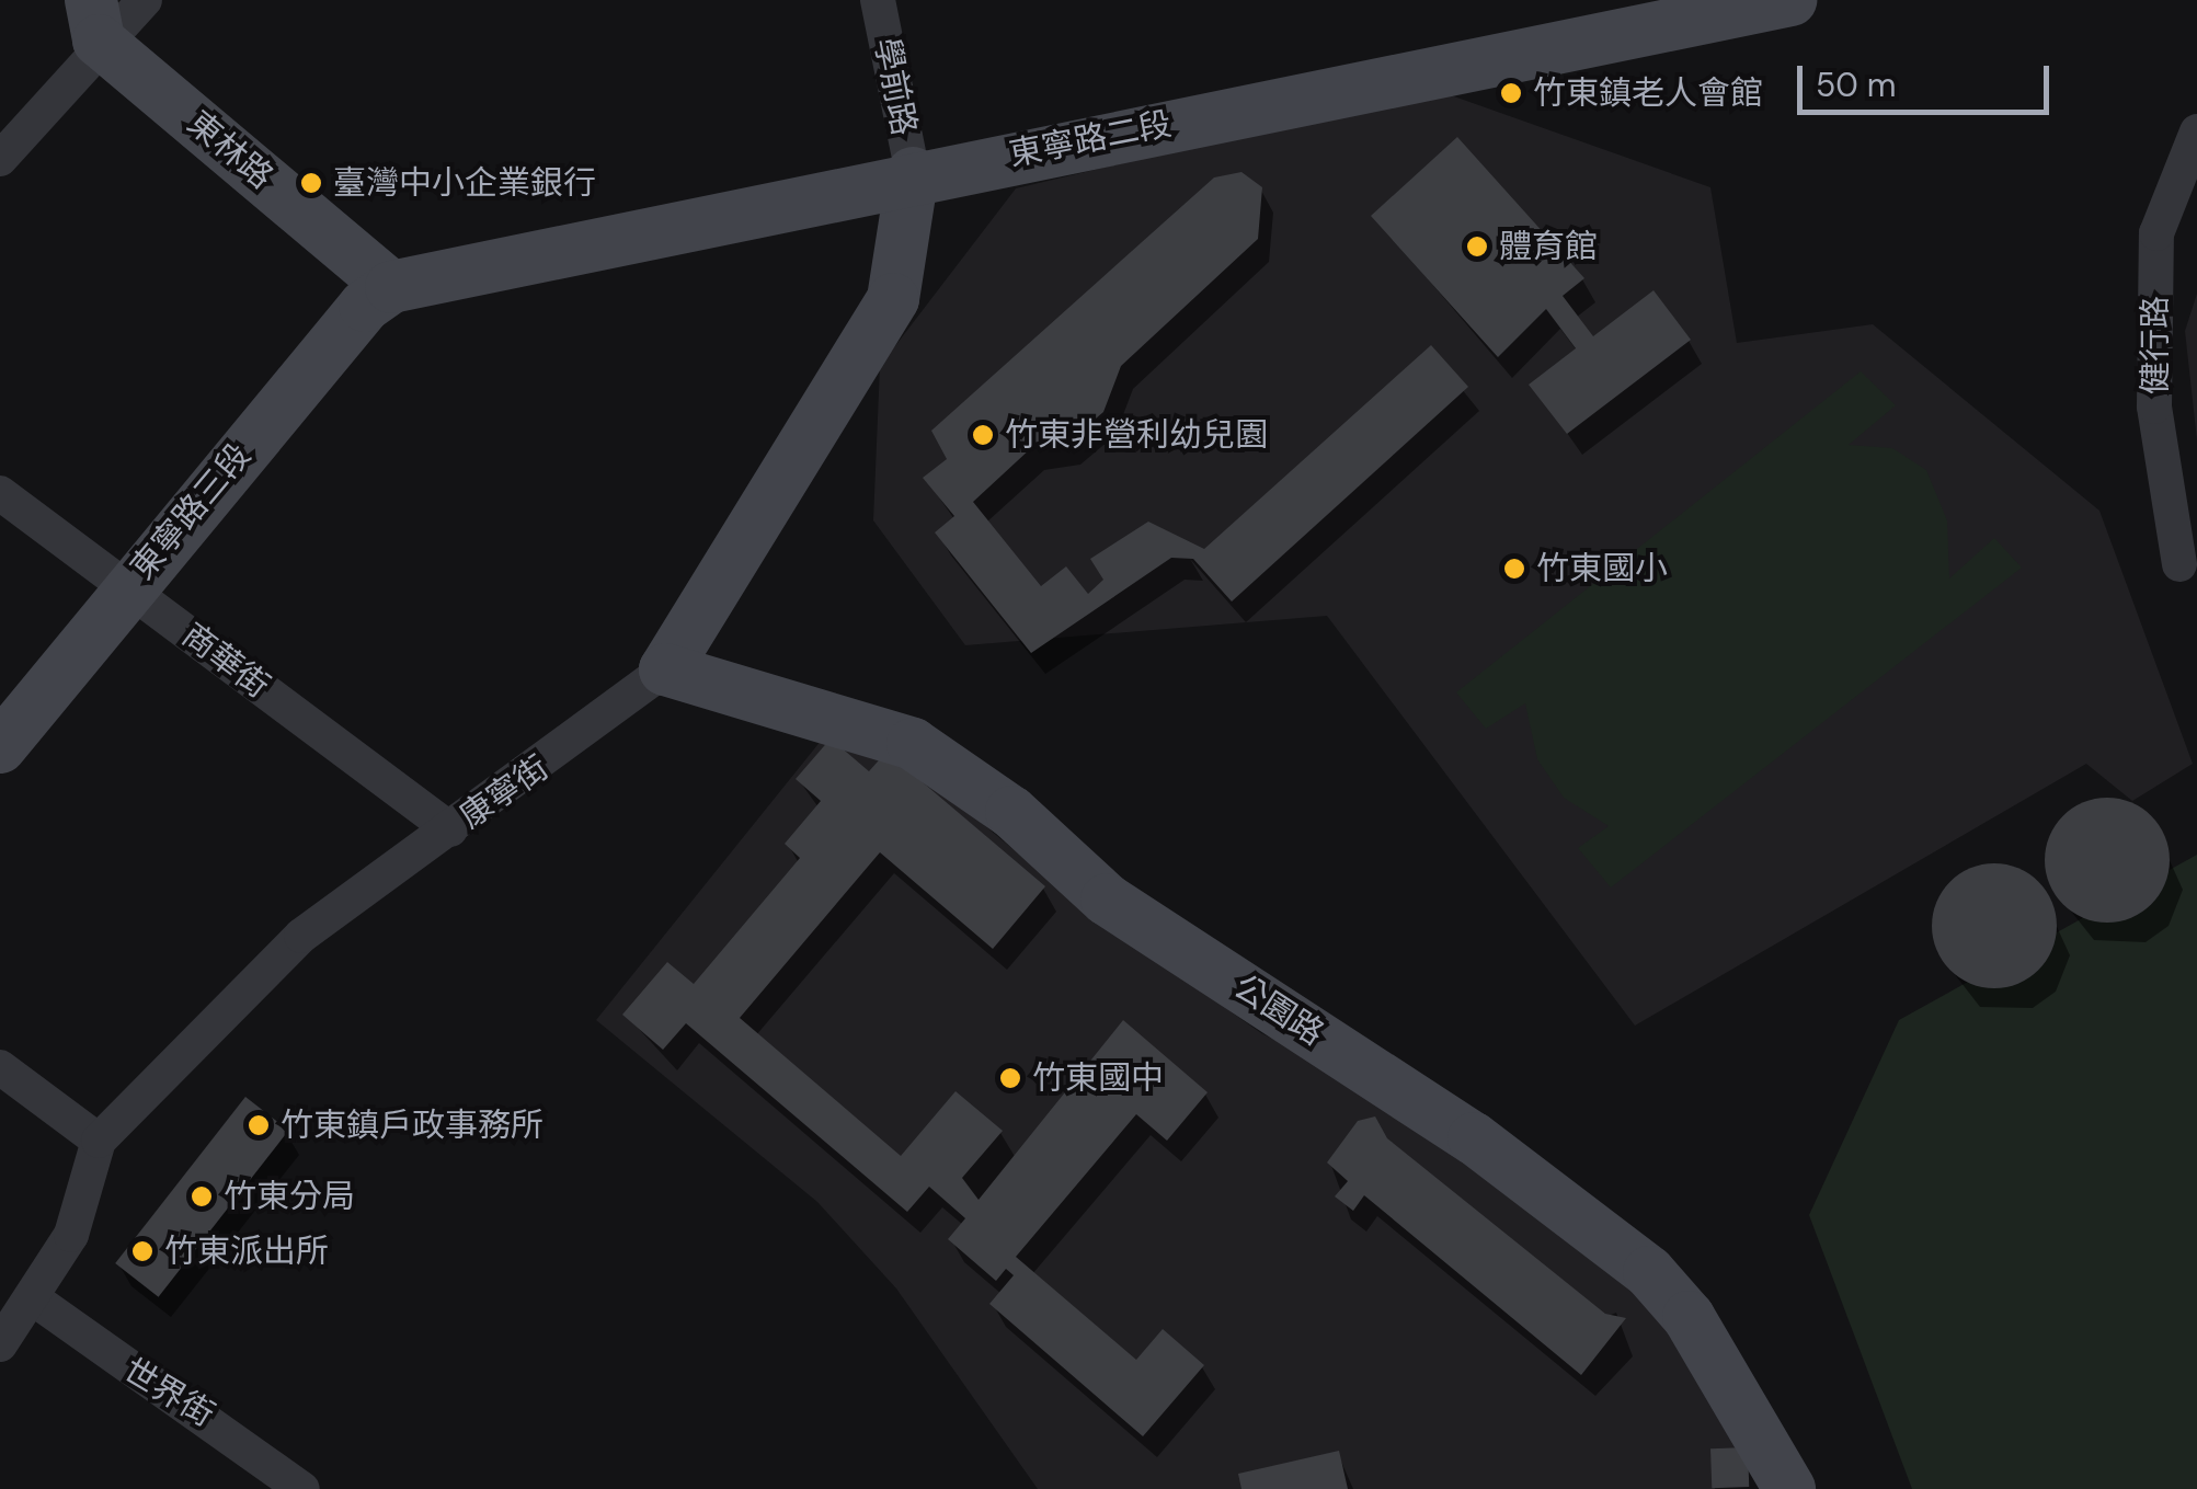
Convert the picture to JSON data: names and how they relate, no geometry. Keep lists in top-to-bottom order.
{
  "streets": {
    "street": [
      "學前路",
      "東寧路二段",
      "東林路",
      "健行路",
      "東寧路三段",
      "商華街",
      "康寧街",
      "公園路",
      "世界街"
    ]
  },
  "crossings": [
    ["學前路", "東寧路二段"],
    ["學前路", "康寧街"],
    ["東寧路二段", "東林路"],
    ["東寧路二段", "東寧路三段"],
    ["東寧路二段", "康寧街"],
    ["東林路", "東寧路三段"],
    ["東寧路三段", "商華街"],
    ["商華街", "康寧街"],
    ["康寧街", "公園路"],
    ["康寧街", "世界街"]
  ],
  "places": [
    "竹東鎮老人會館",
    "臺灣中小企業銀行",
    "體育館",
    "竹東非營利幼兒園",
    "竹東國小",
    "竹東國中",
    "竹東鎮戶政事務所",
    "竹東分局",
    "竹東派出所"
  ],
  "scale_bar": "50 m"
}
